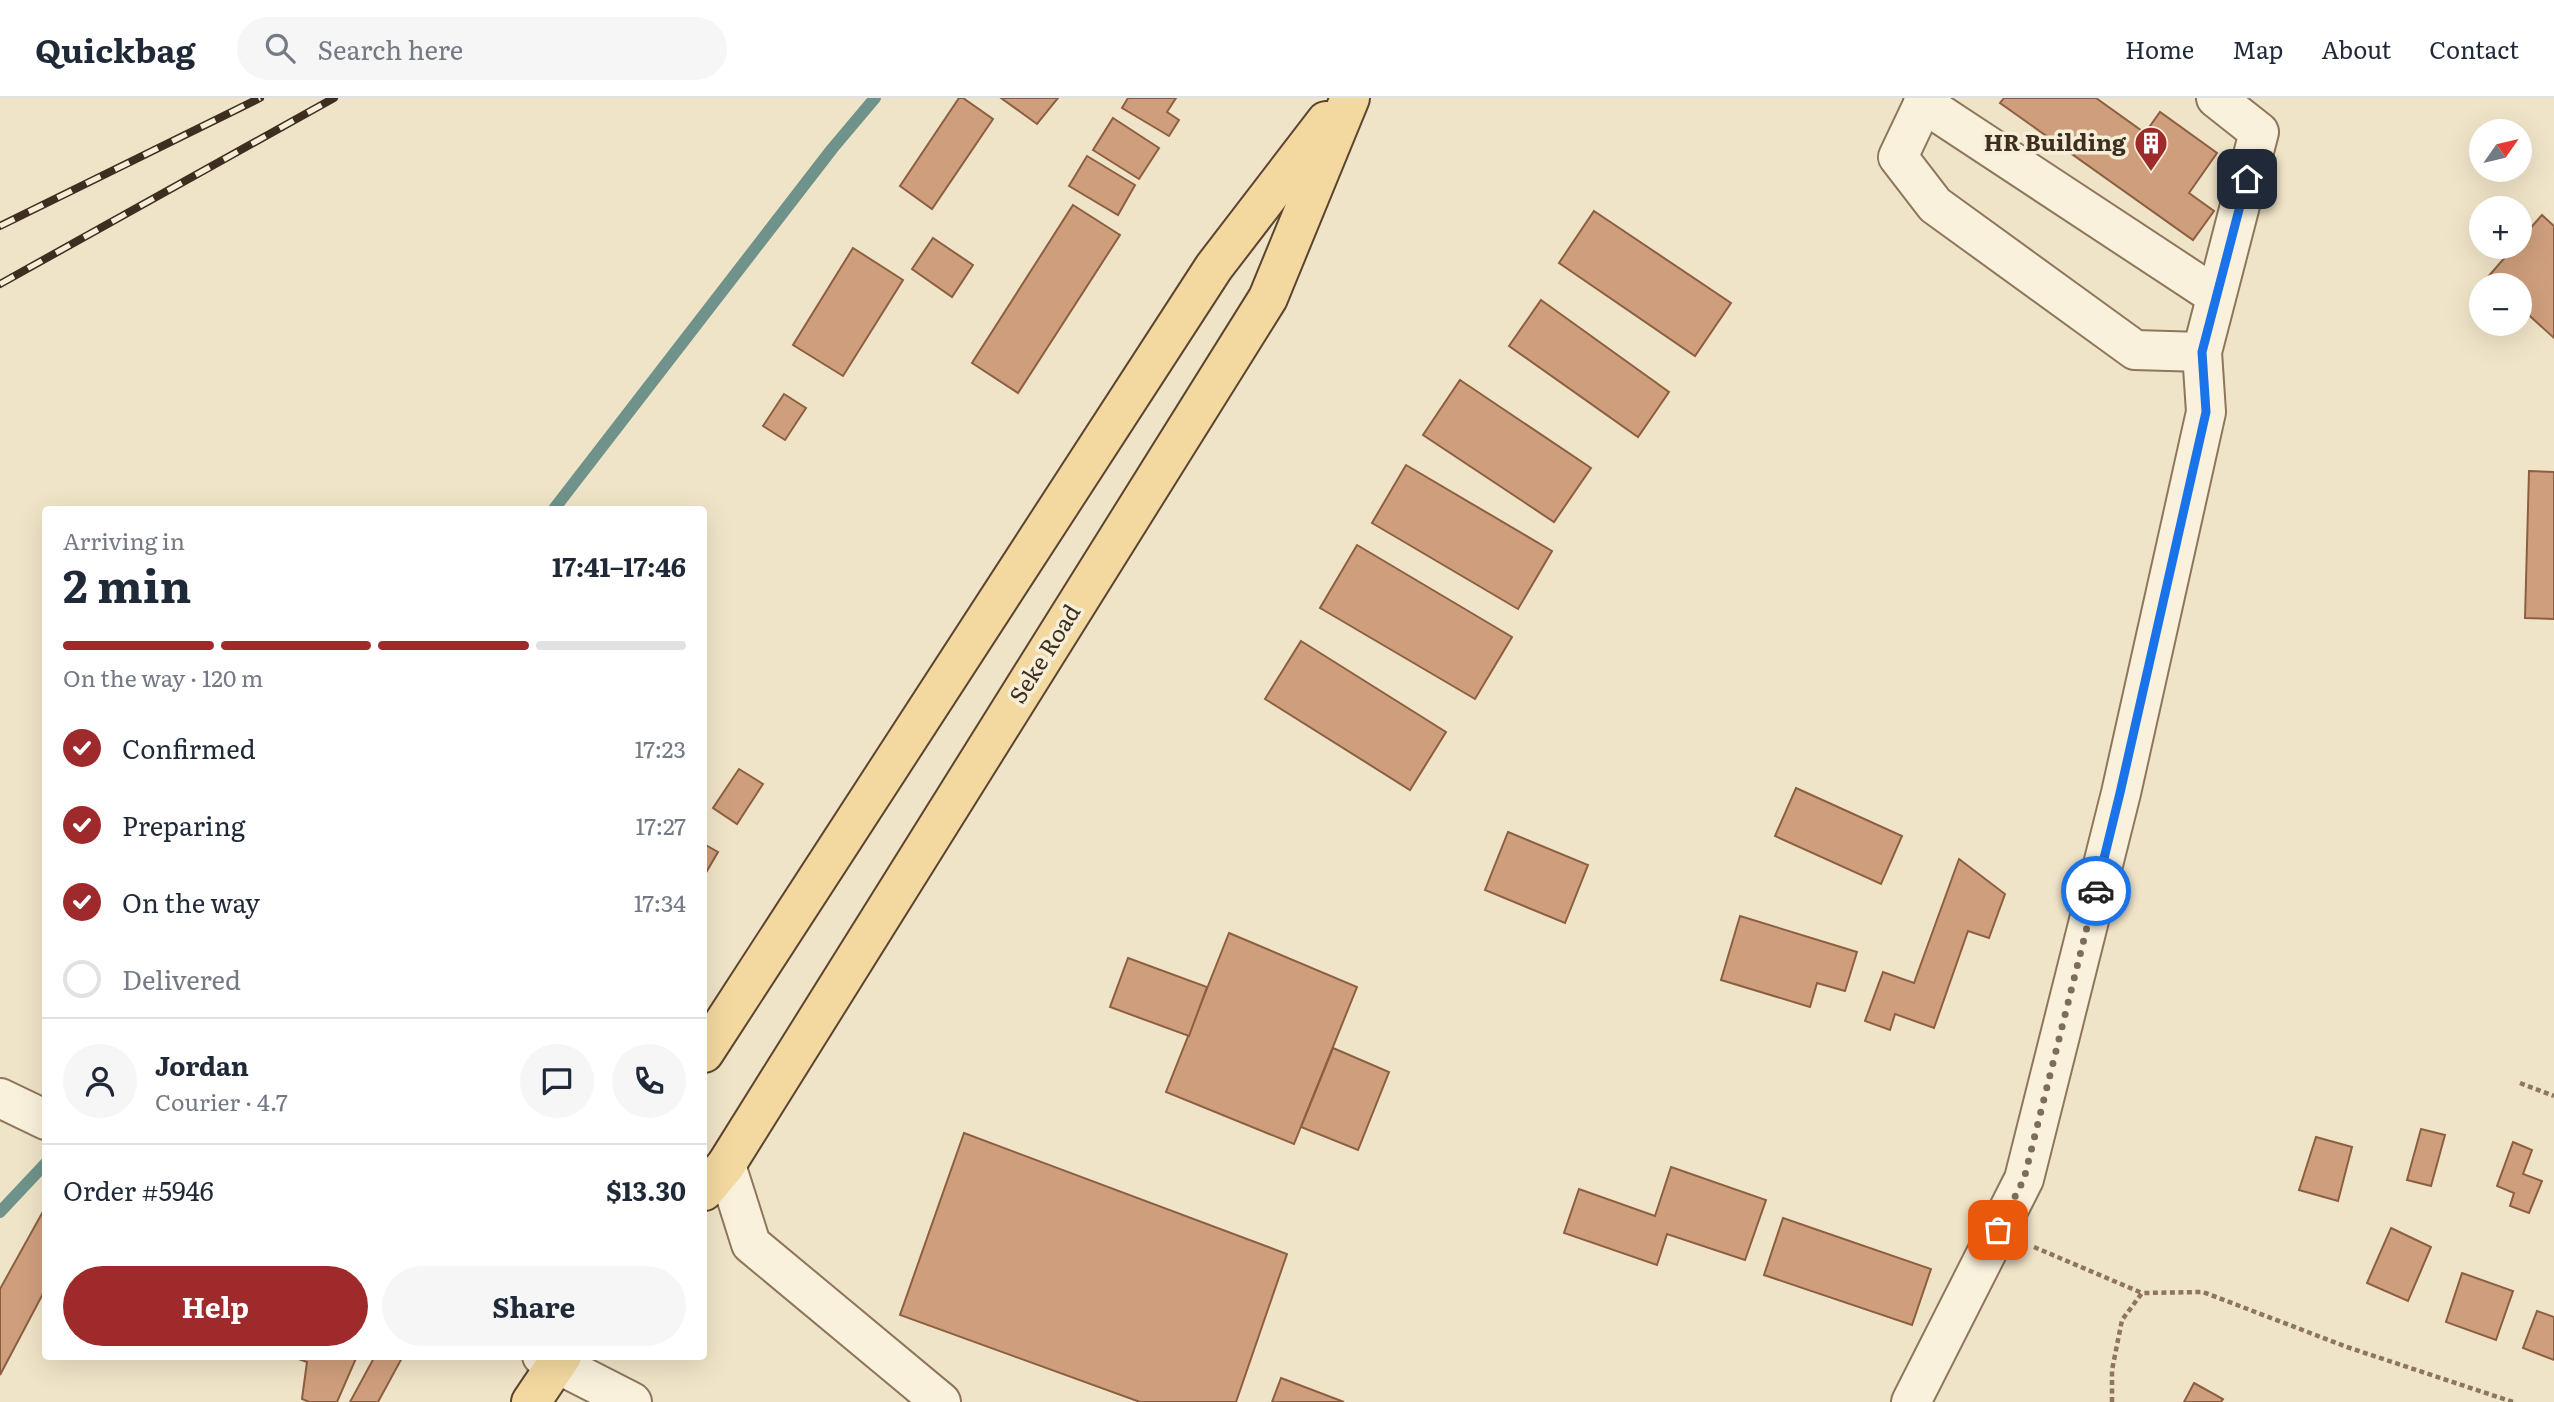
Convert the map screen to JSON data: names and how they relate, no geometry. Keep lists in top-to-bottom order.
{
  "streets": {
    "main road": ["Seke Road"]
  },
  "places": {
    "building": ["HR Building"]
  },
  "north": "top right",
  "page": {
    "header": "Quickbag",
    "search": "Search here",
    "nav": [
      "Home",
      "Map",
      "About",
      "Contact"
    ],
    "map_buttons": ["+", "−"],
    "heading": ["2 min", "Arriving in", "17:41–17:46"],
    "panel": [
      "Jordan",
      "Courier · 4.7",
      "Order #5946",
      "$13.30"
    ],
    "bar": "On the way · 120 m",
    "list": [
      ["Confirmed", "17:23"],
      ["Preparing", "17:27"],
      ["On the way", "17:34"],
      "Delivered"
    ],
    "buttons": ["Help", "Share"]
  }
}
